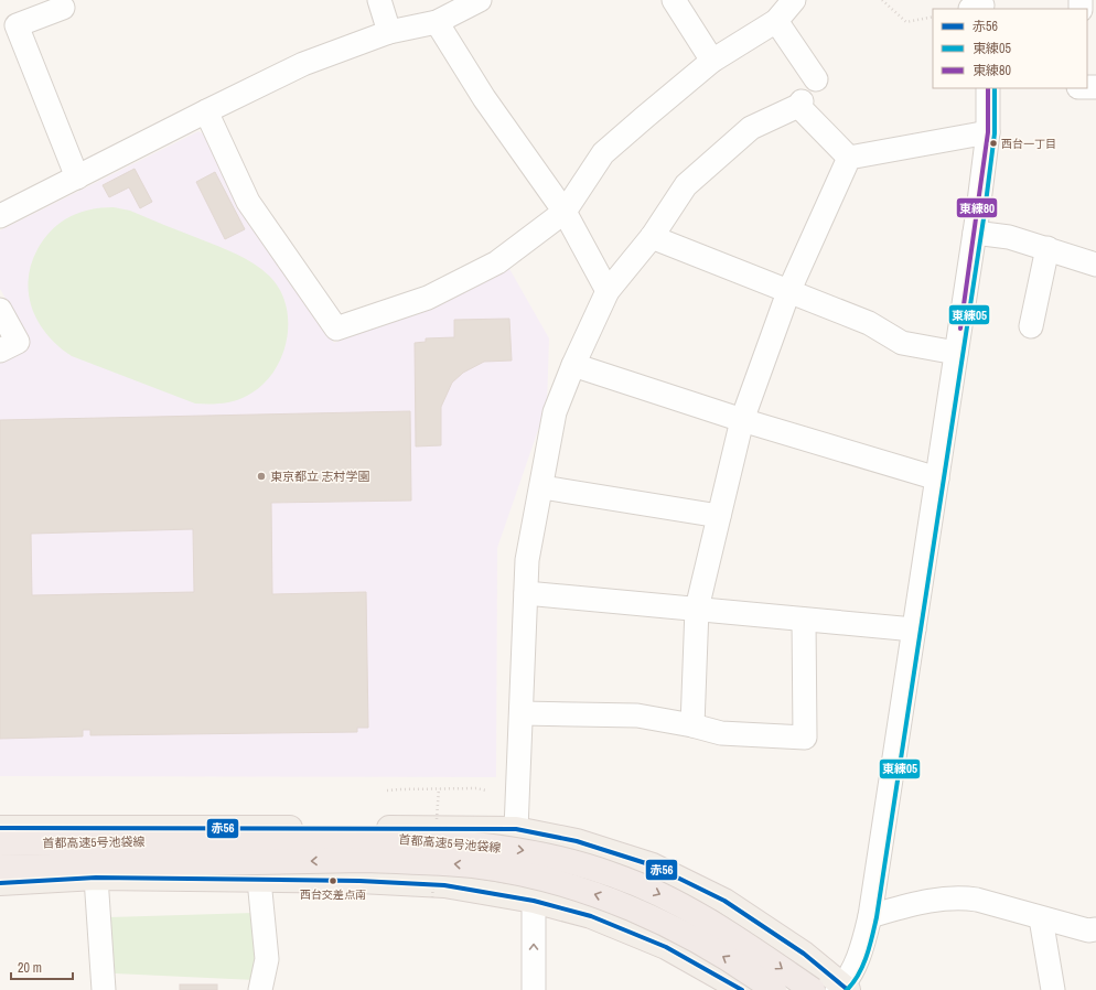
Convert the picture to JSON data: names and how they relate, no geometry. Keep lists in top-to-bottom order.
{
  "streets": {
    "highway": ["首都高速5号池袋線"]
  },
  "places": ["西台一丁目", "東京都立 志村学園", "西台交差点南"],
  "lines": ["transit line 東練05", "transit line 東練80", "transit line 赤56"],
  "legend": ["赤56", "東練05", "東練80"],
  "scale_bar": "20 m"
}
